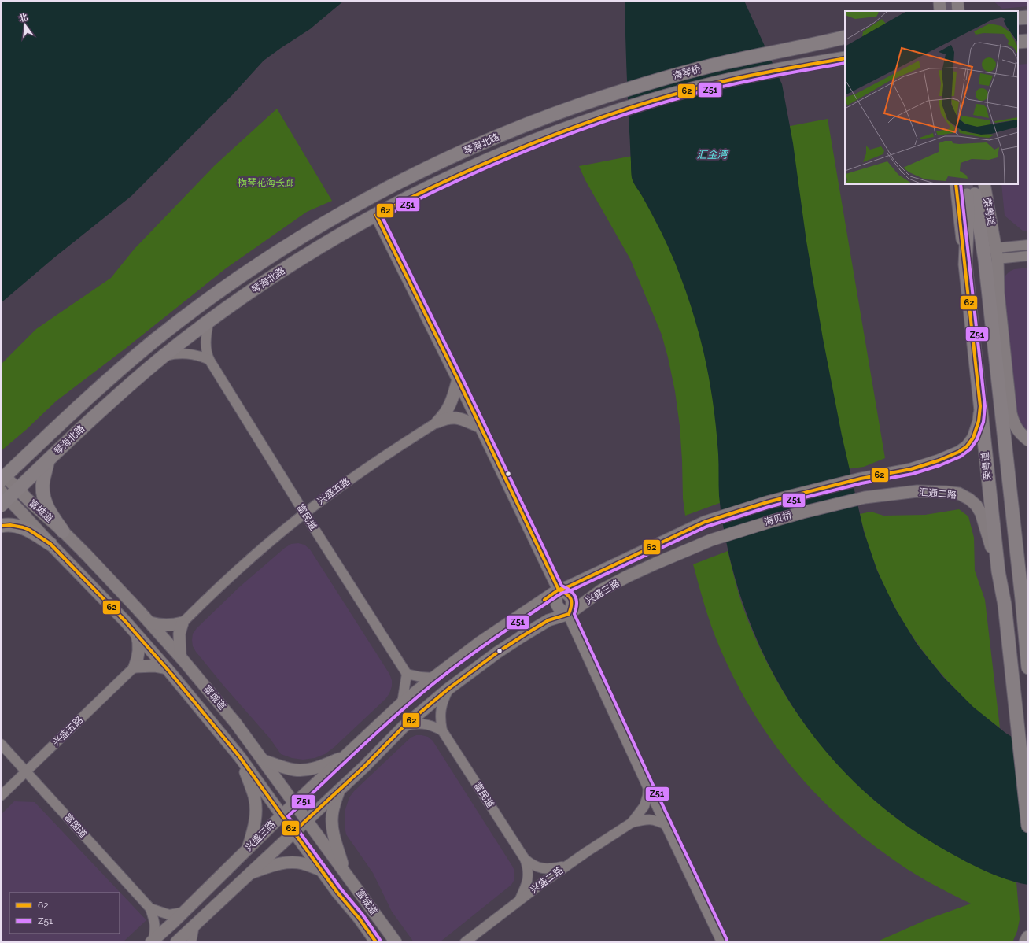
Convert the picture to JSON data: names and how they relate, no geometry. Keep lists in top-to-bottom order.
{
  "streets": {
    "main road": ["海琴桥", "琴海北路", "荣粤道"],
    "street": [
      "兴盛五路",
      "汇通二路",
      "富城道",
      "富民道",
      "海贝桥",
      "兴盛三路",
      "富国道",
      "兴盛二路"
    ]
  },
  "crossings": [
    ["海琴桥", "琴海北路"],
    ["琴海北路", "富城道"],
    ["琴海北路", "富民道"],
    ["荣粤道", "汇通二路"],
    ["荣粤道", "海贝桥"],
    ["兴盛五路", "富民道"],
    ["兴盛五路", "富国道"],
    ["汇通二路", "海贝桥"],
    ["富城道", "兴盛三路"],
    ["富民道", "兴盛二路"],
    ["海贝桥", "兴盛三路"]
  ],
  "water": ["汇金湾"],
  "parks": ["横琴花海长廊"],
  "lines": ["transit line 62", "transit line Z51"],
  "legend": ["62", "Z51"],
  "north": "top"
}
